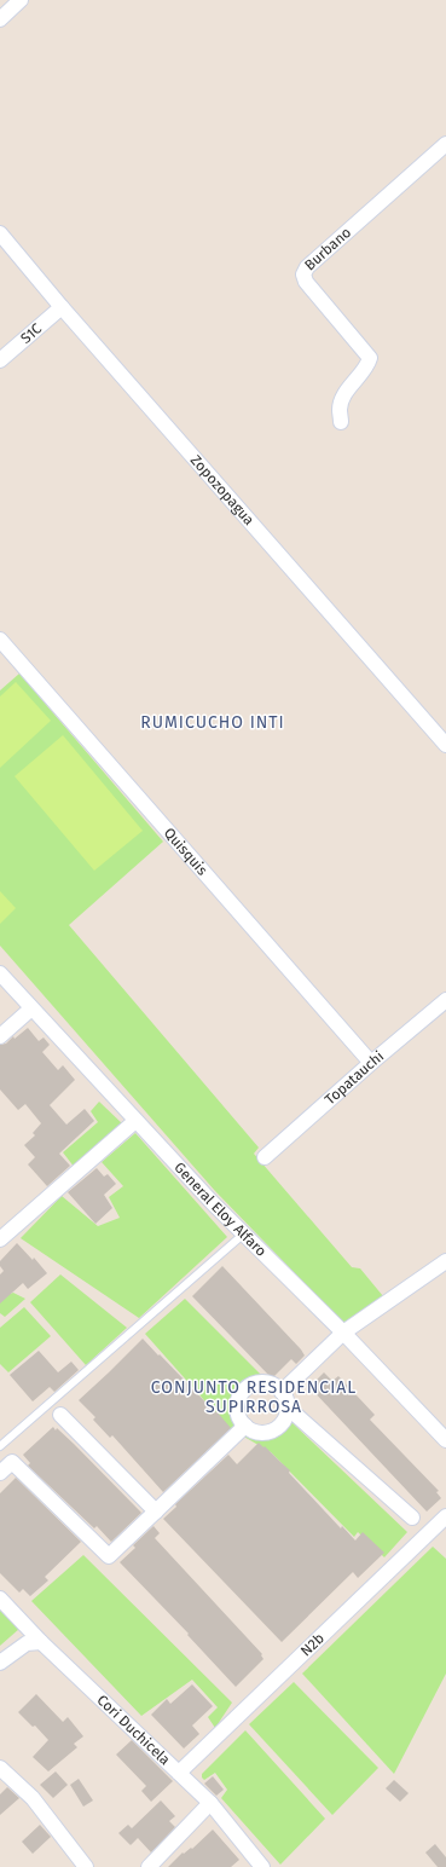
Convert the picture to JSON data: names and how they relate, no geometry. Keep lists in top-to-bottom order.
{
  "streets": {
    "street": [
      "Burbano",
      "S1C",
      "Zopozopagua",
      "Quisquis",
      "Topatauchi",
      "General Eloy Alfaro",
      "N2b",
      "Cori Duchicela"
    ]
  },
  "crossings": [
    ["S1C", "Zopozopagua"],
    ["Quisquis", "Topatauchi"],
    ["N2b", "Cori Duchicela"]
  ],
  "districts": ["RUMICUCHO INTI", "CONJUNTO RESIDENCIAL SUPIRROSA"]
}
